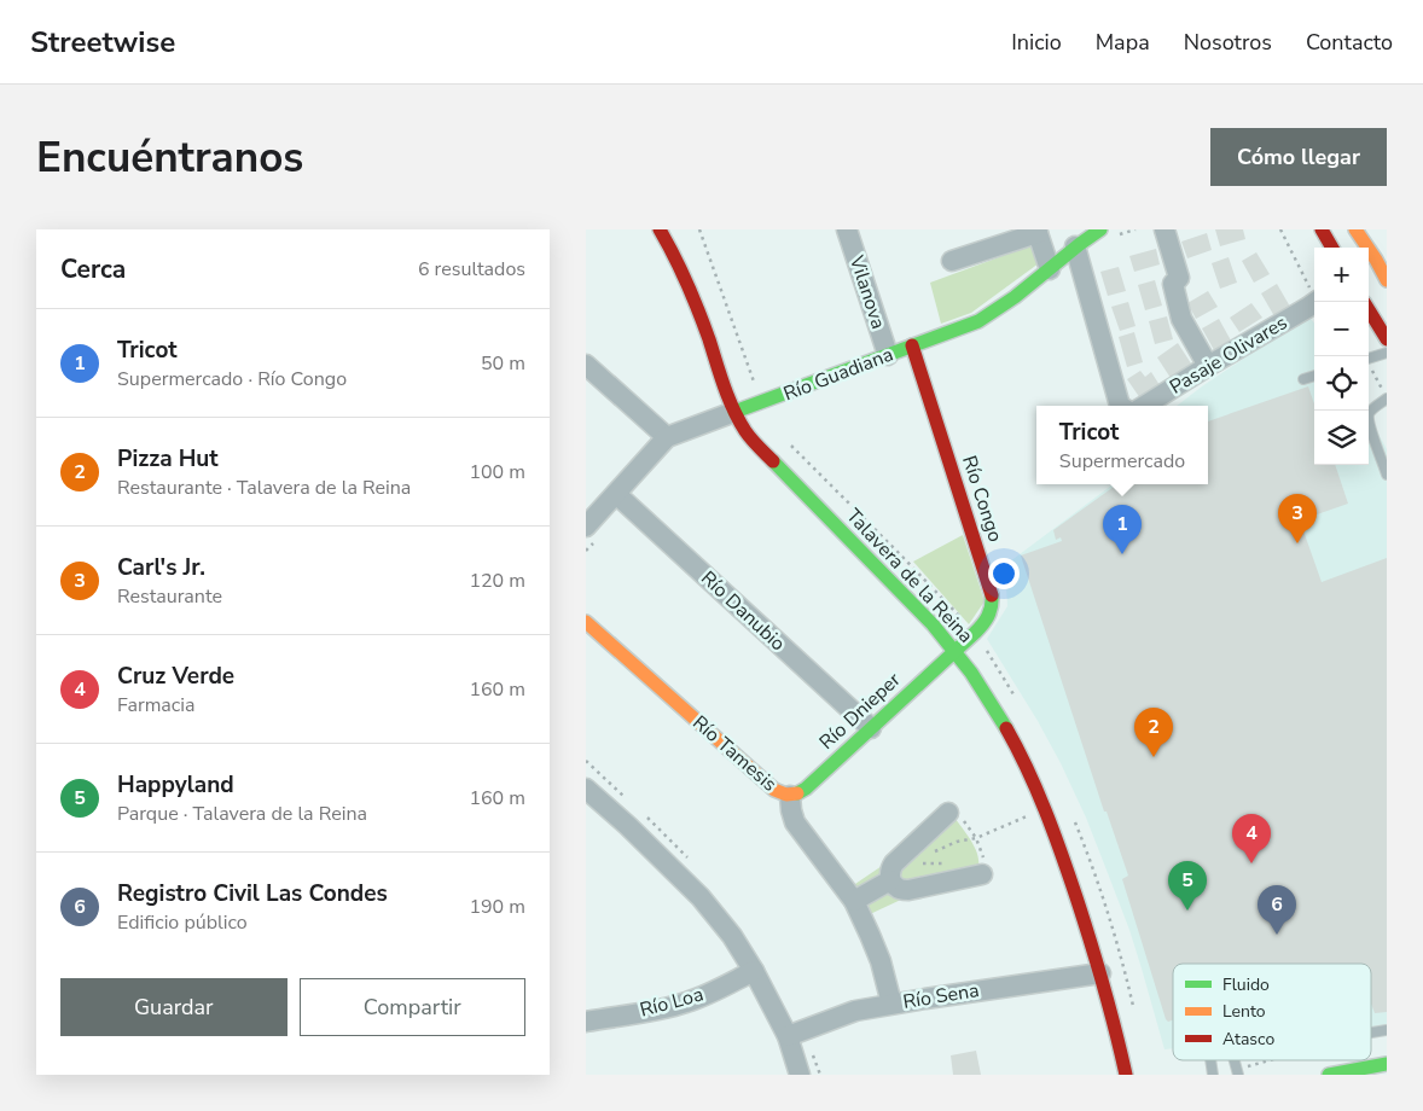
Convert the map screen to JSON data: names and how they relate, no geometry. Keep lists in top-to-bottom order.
{
  "streets": {
    "street": [
      "Vilanova",
      "Pasaje Olivares",
      "Río Guadiana",
      "Río Congo",
      "Talavera de la Reina",
      "Río Danubio",
      "Río Dnieper",
      "Río Tamesis",
      "Río Sena",
      "Río Loa"
    ]
  },
  "crossings": [
    ["Vilanova", "Río Guadiana"],
    ["Río Guadiana", "Río Congo"],
    ["Río Guadiana", "Talavera de la Reina"],
    ["Río Guadiana", "Río Danubio"],
    ["Río Congo", "Talavera de la Reina"],
    ["Río Congo", "Río Dnieper"],
    ["Talavera de la Reina", "Río Dnieper"],
    ["Talavera de la Reina", "Río Sena"],
    ["Río Danubio", "Río Dnieper"],
    ["Río Dnieper", "Río Tamesis"],
    ["Río Tamesis", "Río Sena"]
  ],
  "legend": ["Fluido", "Lento", "Atasco"],
  "page": {
    "header": "Streetwise",
    "nav": [
      "Inicio",
      "Mapa",
      "Nosotros",
      "Contacto"
    ],
    "buttons": [
      "Cómo llegar",
      ["Guardar", "Compartir"]
    ],
    "title": "Encuéntranos",
    "heading": ["Cerca", "6 resultados"],
    "map_buttons": ["+", "−"],
    "list": [
      {
        "mark": "1",
        "name": "Tricot",
        "note": "Supermercado · Río Congo",
        "value": "50 m"
      },
      {
        "mark": "2",
        "name": "Pizza Hut",
        "note": "Restaurante · Talavera de la Reina",
        "value": "100 m"
      },
      {
        "mark": "3",
        "name": "Carl's Jr.",
        "note": "Restaurante",
        "value": "120 m"
      },
      {
        "mark": "4",
        "name": "Cruz Verde",
        "note": "Farmacia",
        "value": "160 m"
      },
      {
        "mark": "5",
        "name": "Happyland",
        "note": "Parque · Talavera de la Reina",
        "value": "160 m"
      },
      {
        "mark": "6",
        "name": "Registro Civil Las Condes",
        "note": "Edificio público",
        "value": "190 m"
      }
    ],
    "popup": ["Tricot", "Supermercado"],
    "pins": [
      "3",
      "1",
      "2",
      "4",
      "5",
      "6"
    ]
  }
}
